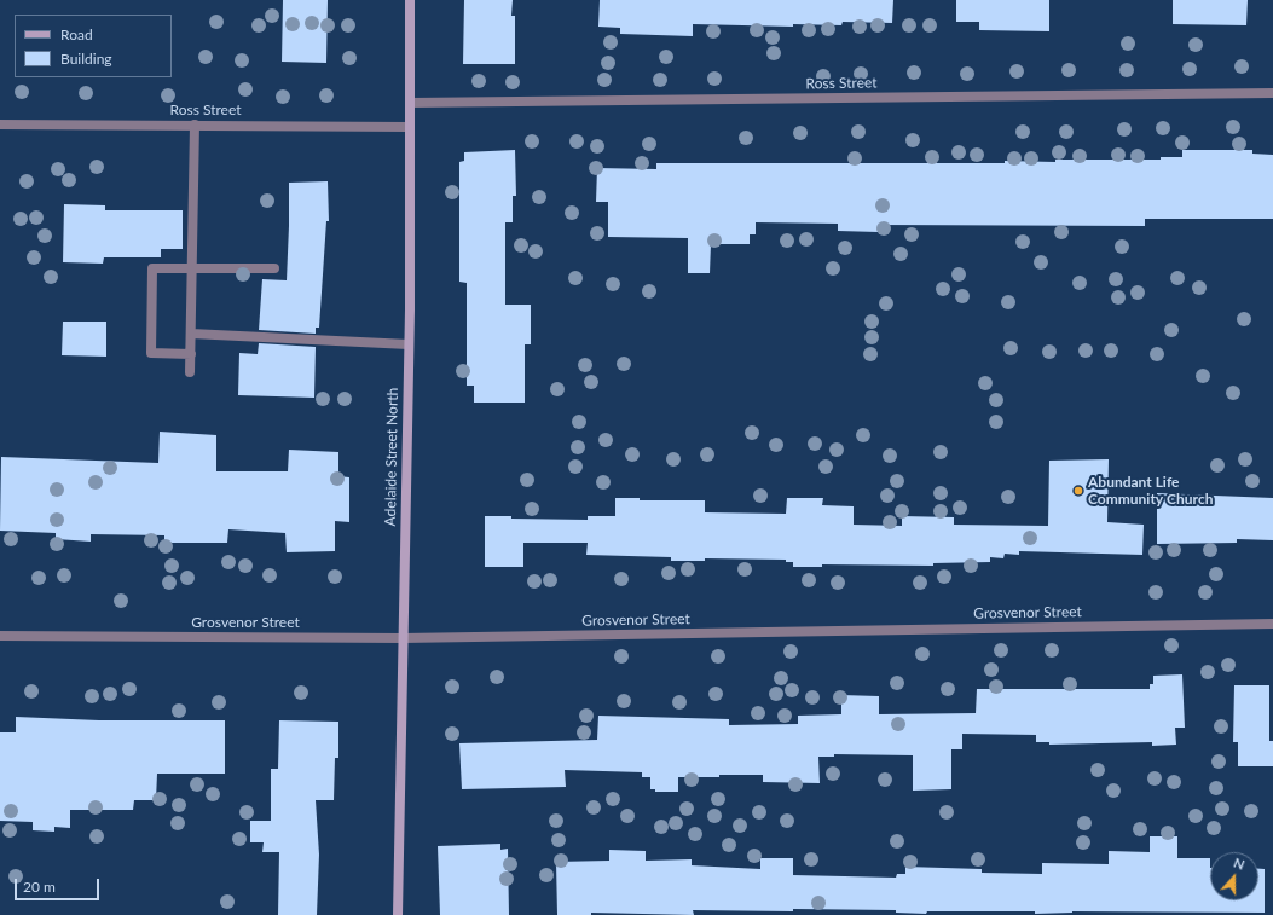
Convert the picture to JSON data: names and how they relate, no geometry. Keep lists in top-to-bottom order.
{
  "streets": {
    "main road": ["Adelaide Street North"],
    "street": ["Ross Street", "Grosvenor Street"]
  },
  "crossings": [
    ["Ross Street", "Adelaide Street North"],
    ["Adelaide Street North", "Grosvenor Street"]
  ],
  "places": ["Abundant Life Community Church"],
  "legend": ["Road", "Building"],
  "scale_bar": "20 m",
  "north": "top"
}
